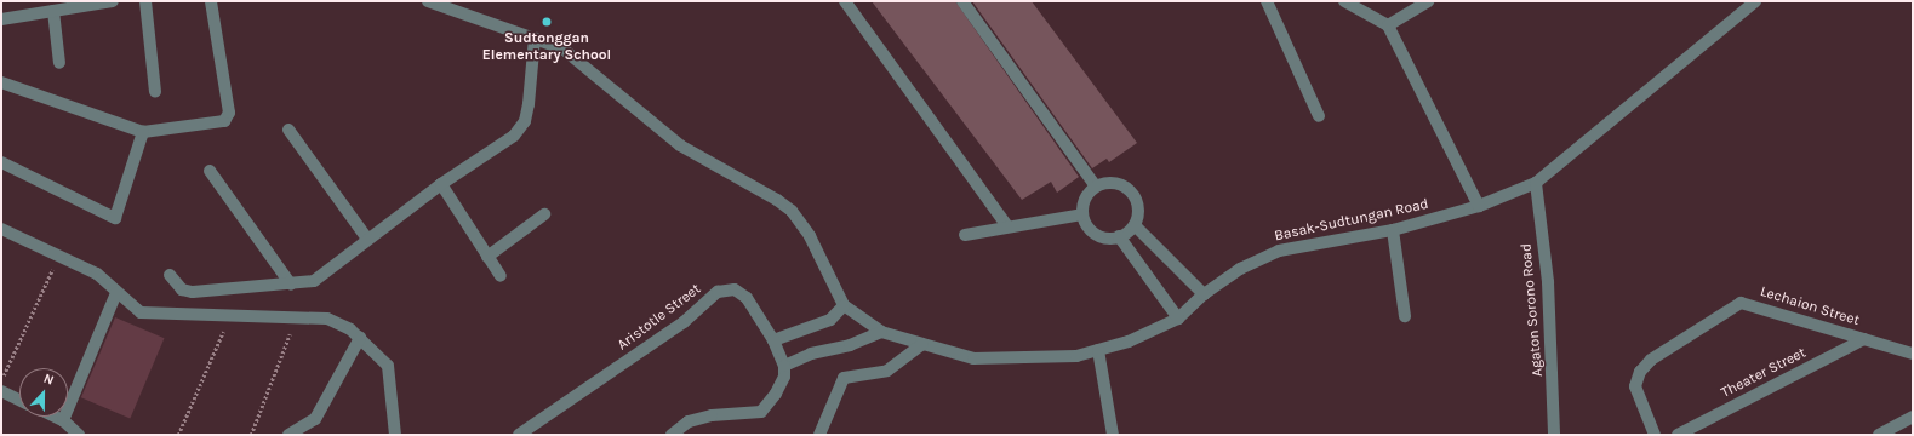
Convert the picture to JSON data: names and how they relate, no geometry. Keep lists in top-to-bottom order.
{
  "streets": {
    "street": [
      "Basak-Sudtungan Road",
      "Lechaion Street",
      "Agaton Sorono Road",
      "Aristotle Street",
      "Theater Street"
    ]
  },
  "crossings": [
    ["Basak-Sudtungan Road", "Agaton Sorono Road"],
    ["Lechaion Street", "Theater Street"]
  ],
  "places": ["Sudtonggan Elementary School"],
  "north": "top"
}
